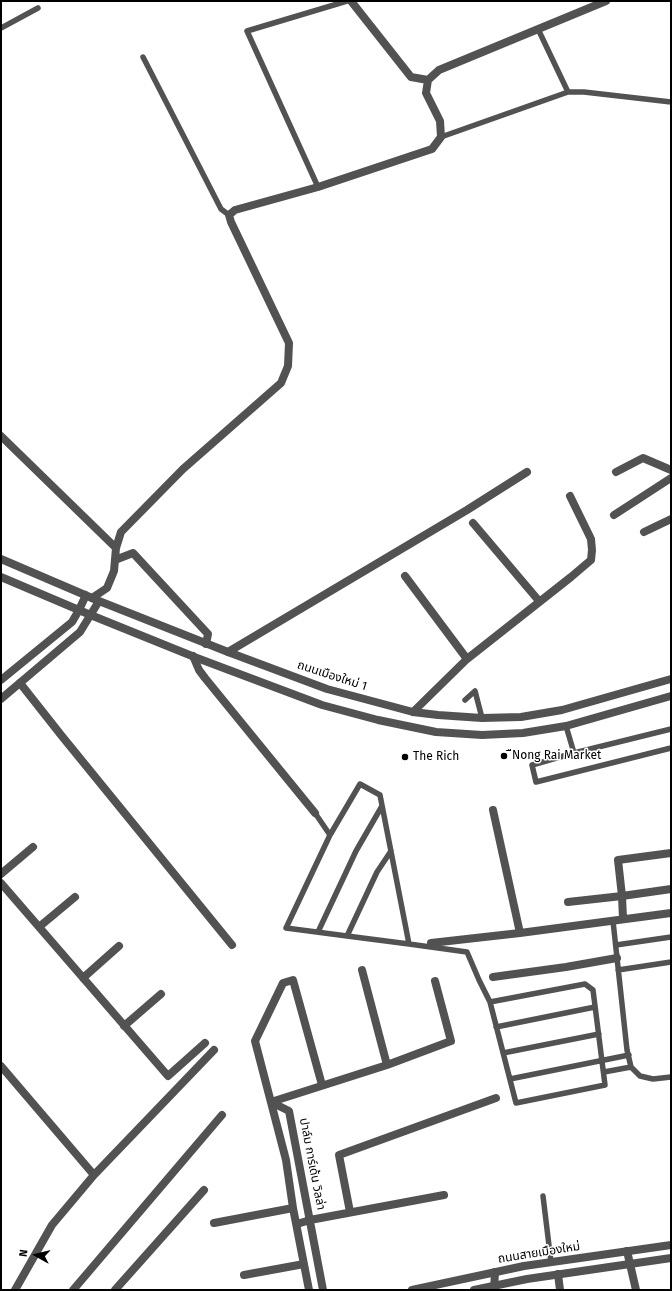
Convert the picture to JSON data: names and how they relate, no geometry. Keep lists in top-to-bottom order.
{
  "streets": {
    "street": ["ถนนเมืองใหม่ 1", "ปาล์ม การ์เด้น วิลล่า", "ถนนสายเมืองใหม่"]
  },
  "places": ["ืNong Rai Market", "The Rich"],
  "north": "left"
}
